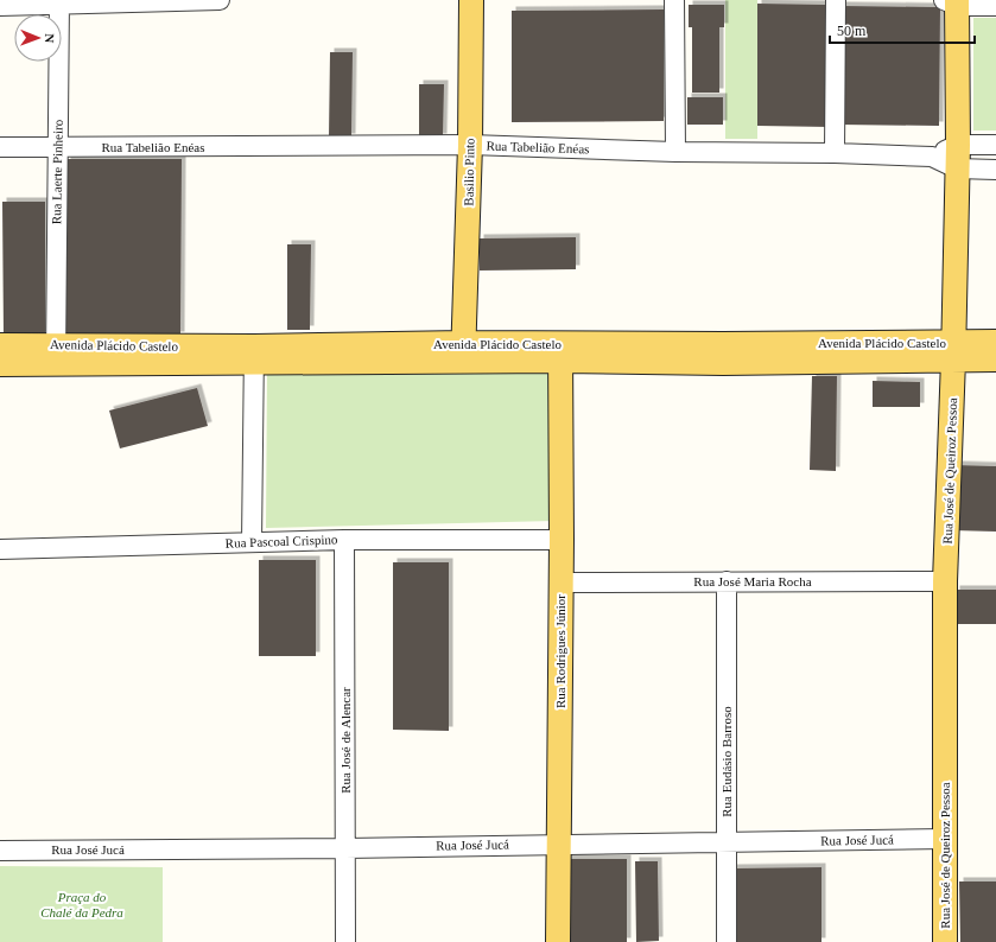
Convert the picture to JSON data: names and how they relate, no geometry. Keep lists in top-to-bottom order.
{
  "streets": {
    "main road": [
      "Basilio Pinto",
      "Avenida Plácido Castelo",
      "Rua José de Queiroz Pessoa",
      "Rua Rodrigues Júnior"
    ],
    "street": [
      "Rua Tabelião Enéas",
      "Rua Laerte Pinheiro",
      "Rua Pascoal Crispino",
      "Rua José Maria Rocha",
      "Rua José de Alencar",
      "Rua Eudásio Barroso",
      "Rua José Jucá"
    ]
  },
  "crossings": [
    ["Rua Tabelião Enéas", "Rua Laerte Pinheiro"],
    ["Rua Tabelião Enéas", "Basilio Pinto"],
    ["Rua Laerte Pinheiro", "Avenida Plácido Castelo"],
    ["Basilio Pinto", "Avenida Plácido Castelo"],
    ["Avenida Plácido Castelo", "Rua José de Queiroz Pessoa"],
    ["Avenida Plácido Castelo", "Rua Rodrigues Júnior"],
    ["Rua José de Queiroz Pessoa", "Rua José Maria Rocha"],
    ["Rua José de Queiroz Pessoa", "Rua José Jucá"],
    ["Rua Pascoal Crispino", "Rua Rodrigues Júnior"],
    ["Rua Pascoal Crispino", "Rua José de Alencar"],
    ["Rua José Maria Rocha", "Rua Rodrigues Júnior"],
    ["Rua José Maria Rocha", "Rua Eudásio Barroso"],
    ["Rua Rodrigues Júnior", "Rua José Jucá"],
    ["Rua José de Alencar", "Rua José Jucá"],
    ["Rua Eudásio Barroso", "Rua José Jucá"]
  ],
  "parks": ["Praça do Chalé da Pedra"],
  "scale_bar": "50 m",
  "north": "right"
}
